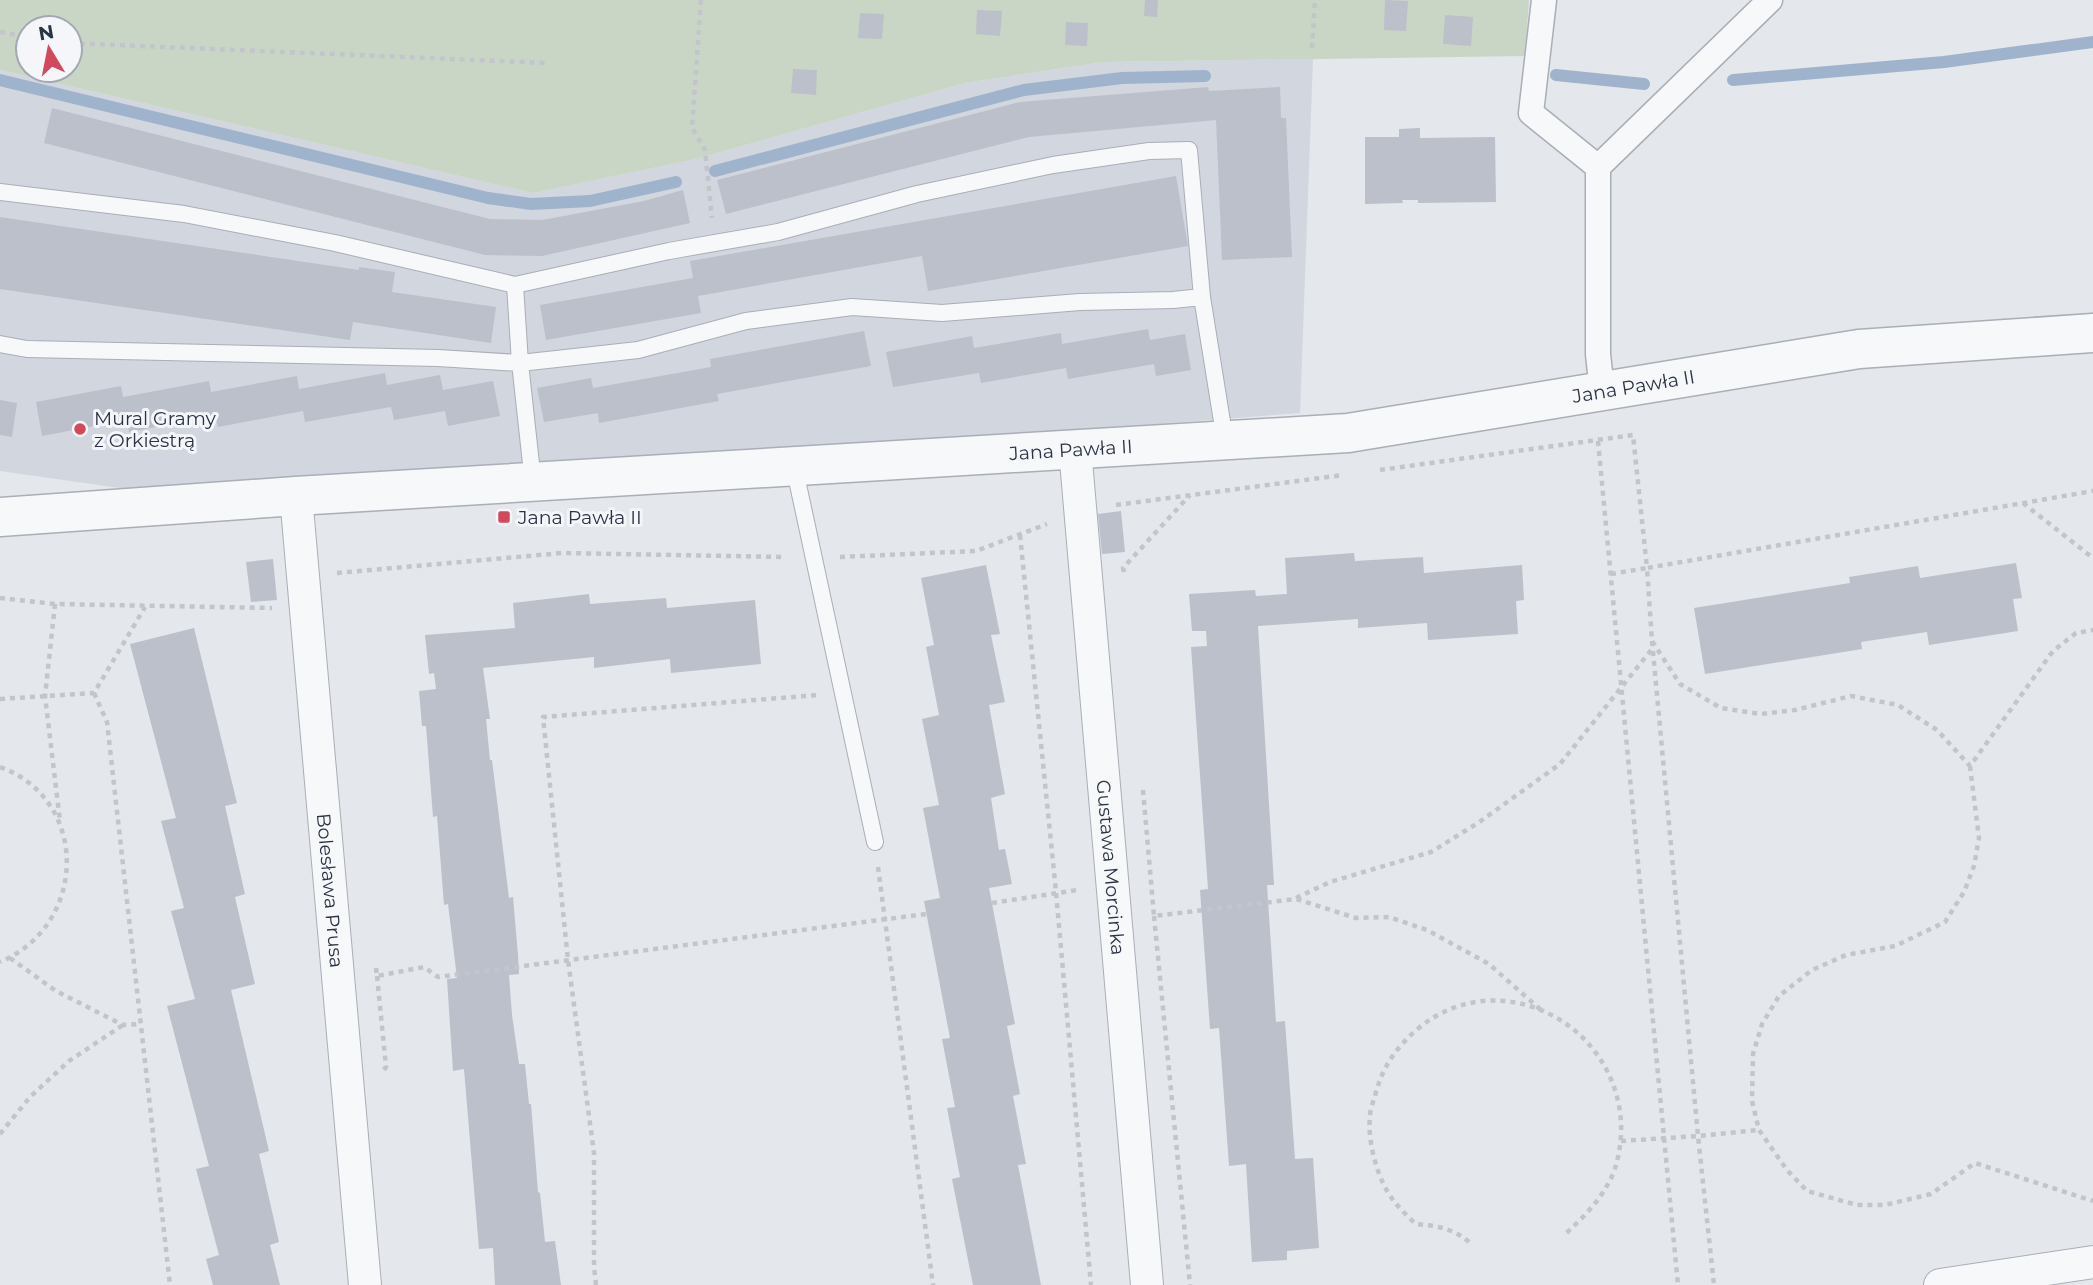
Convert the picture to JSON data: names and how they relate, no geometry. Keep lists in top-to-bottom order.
{
  "streets": {
    "street": ["Jana Pawła II", "Gustawa Morcinka", "Bolesława Prusa"]
  },
  "crossings": [
    ["Jana Pawła II", "Gustawa Morcinka"],
    ["Jana Pawła II", "Bolesława Prusa"]
  ],
  "places": {
    "other": ["Mural Gramy z Orkiestrą"],
    "transit": ["Jana Pawła II"]
  },
  "north": "top"
}
